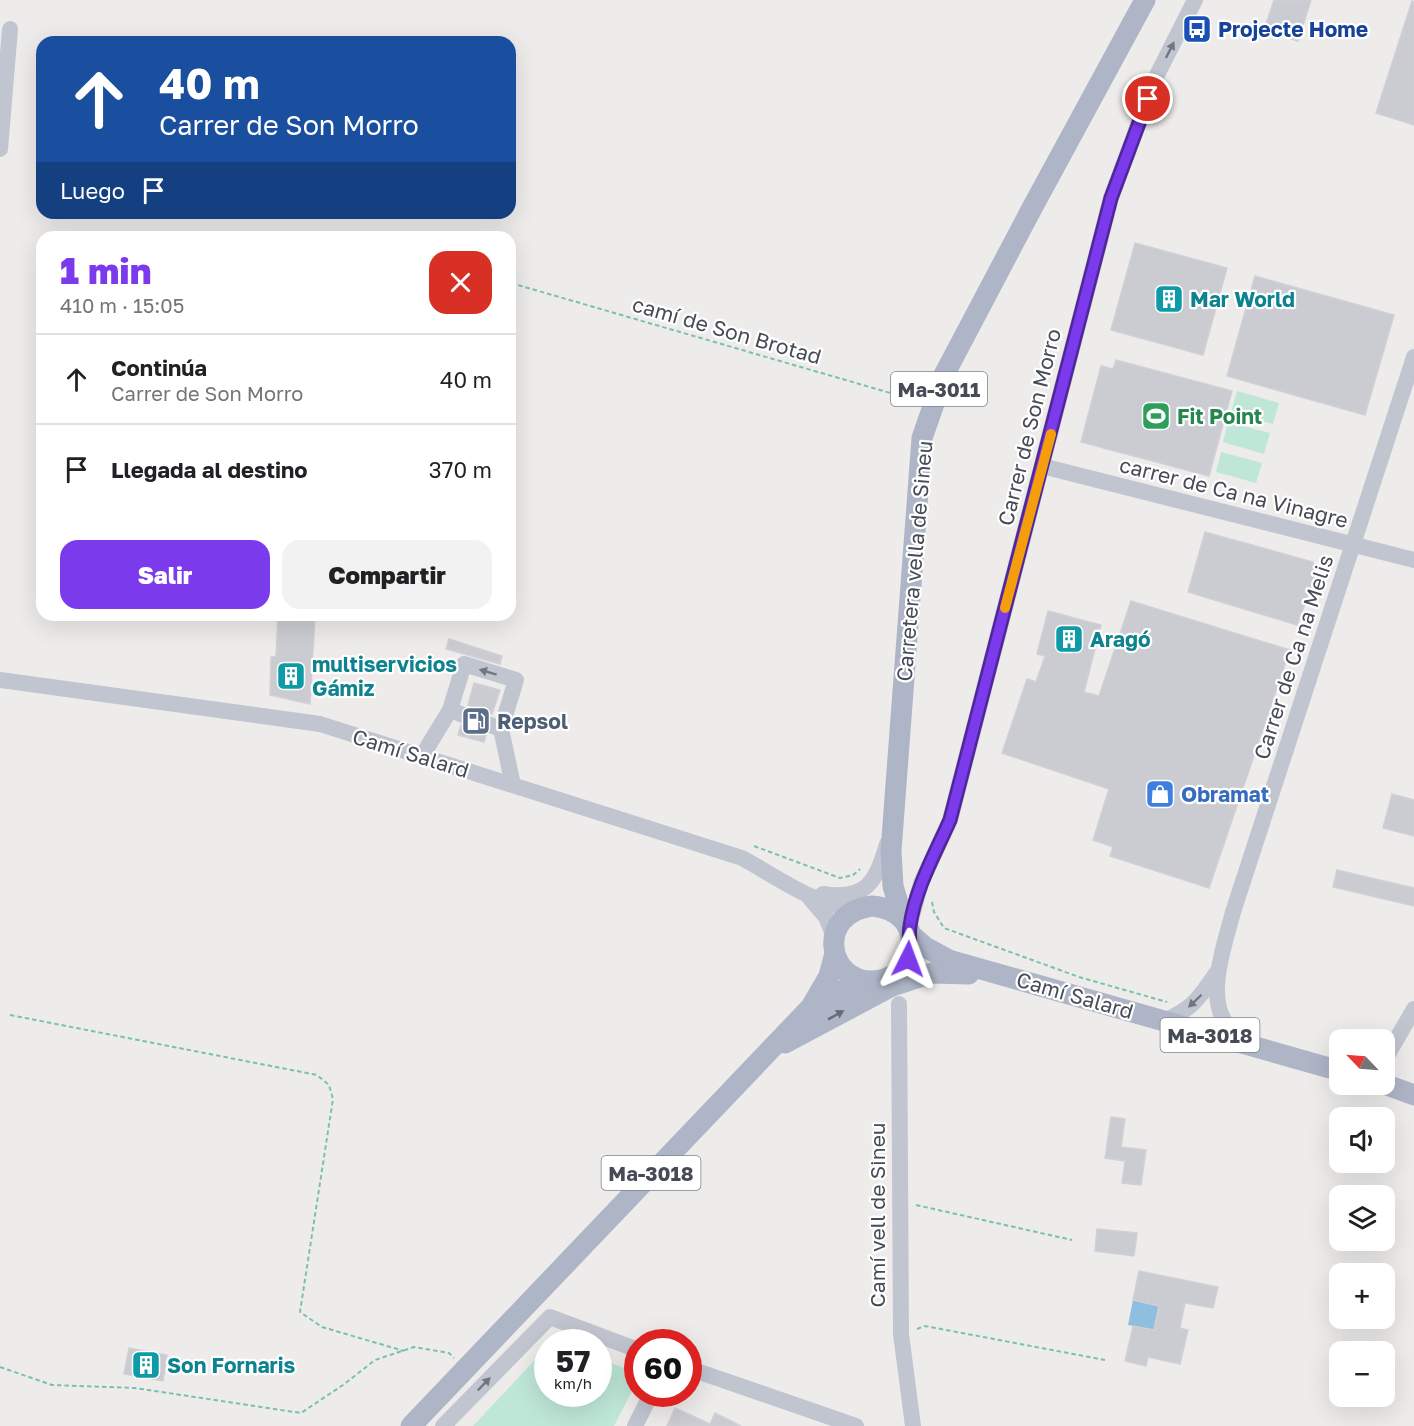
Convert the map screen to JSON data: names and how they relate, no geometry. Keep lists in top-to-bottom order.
{
  "streets": {
    "main road": [
      "Ma-3011",
      "Carretera vella de Sineu",
      "Camí Salard",
      "Ma-3018"
    ],
    "street": [
      "Carrer de Son Morro",
      "carrer de Ca na Vinagre",
      "Carrer de Ca na Melis",
      "Camí vell de Sineu"
    ],
    "path": ["camí de Son Brotad"]
  },
  "crossings": [
    ["camí de Son Brotad", "Carretera vella de Sineu"],
    ["Carrer de Son Morro", "carrer de Ca na Vinagre"],
    ["Carrer de Son Morro", "Carretera vella de Sineu"],
    ["Carrer de Son Morro", "Camí Salard"],
    ["Carrer de Son Morro", "Ma-3018"],
    ["carrer de Ca na Vinagre", "Carrer de Ca na Melis"],
    ["Carretera vella de Sineu", "Camí Salard"],
    ["Carretera vella de Sineu", "Ma-3018"],
    ["Carrer de Ca na Melis", "Camí Salard"],
    ["Camí Salard", "Ma-3018"]
  ],
  "one_way": ["Carrer de Son Morro"],
  "places": {
    "bus stop": ["Projecte Home"],
    "building": [
      "Mar World",
      "Aragó",
      "multiservicios Gámiz",
      "Son Fornaris"
    ],
    "sports": ["Fit Point"],
    "fuel station": ["Repsol"],
    "shop": ["Obramat"]
  },
  "north": "top left",
  "page": {
    "turn": ["40 m", "Carrer de Son Morro"],
    "then": "Luego",
    "heading": ["1 min", "410 m · 15:05"],
    "list": [
      {
        "name": "Continúa",
        "note": "Carrer de Son Morro",
        "value": "40 m"
      },
      {
        "name": "Llegada al destino",
        "value": "370 m"
      }
    ],
    "buttons": ["Salir", "Compartir"],
    "map_buttons": ["+", "−"],
    "speed": "57 km/h",
    "limit": "60"
  }
}
